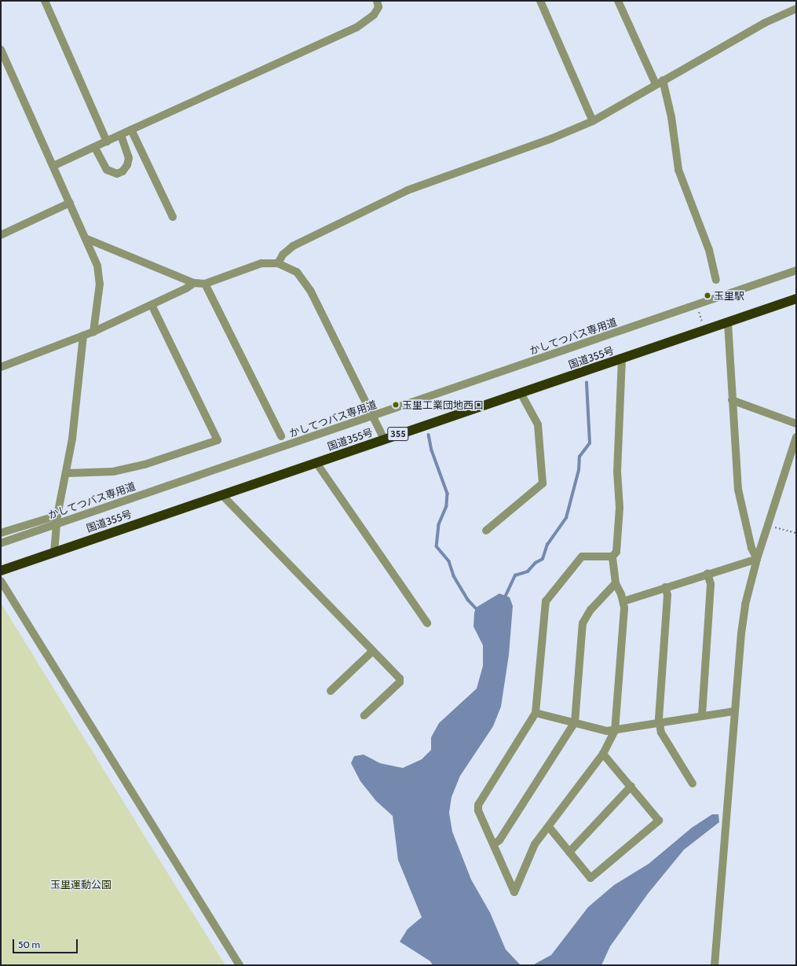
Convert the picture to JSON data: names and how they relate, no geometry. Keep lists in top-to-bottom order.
{
  "streets": {
    "highway": ["国道355号", "355"],
    "street": ["かしてつバス専用道"]
  },
  "parks": ["玉里運動公園"],
  "places": ["玉里駅", "玉里工業団地西口"],
  "scale_bar": "50 m"
}
